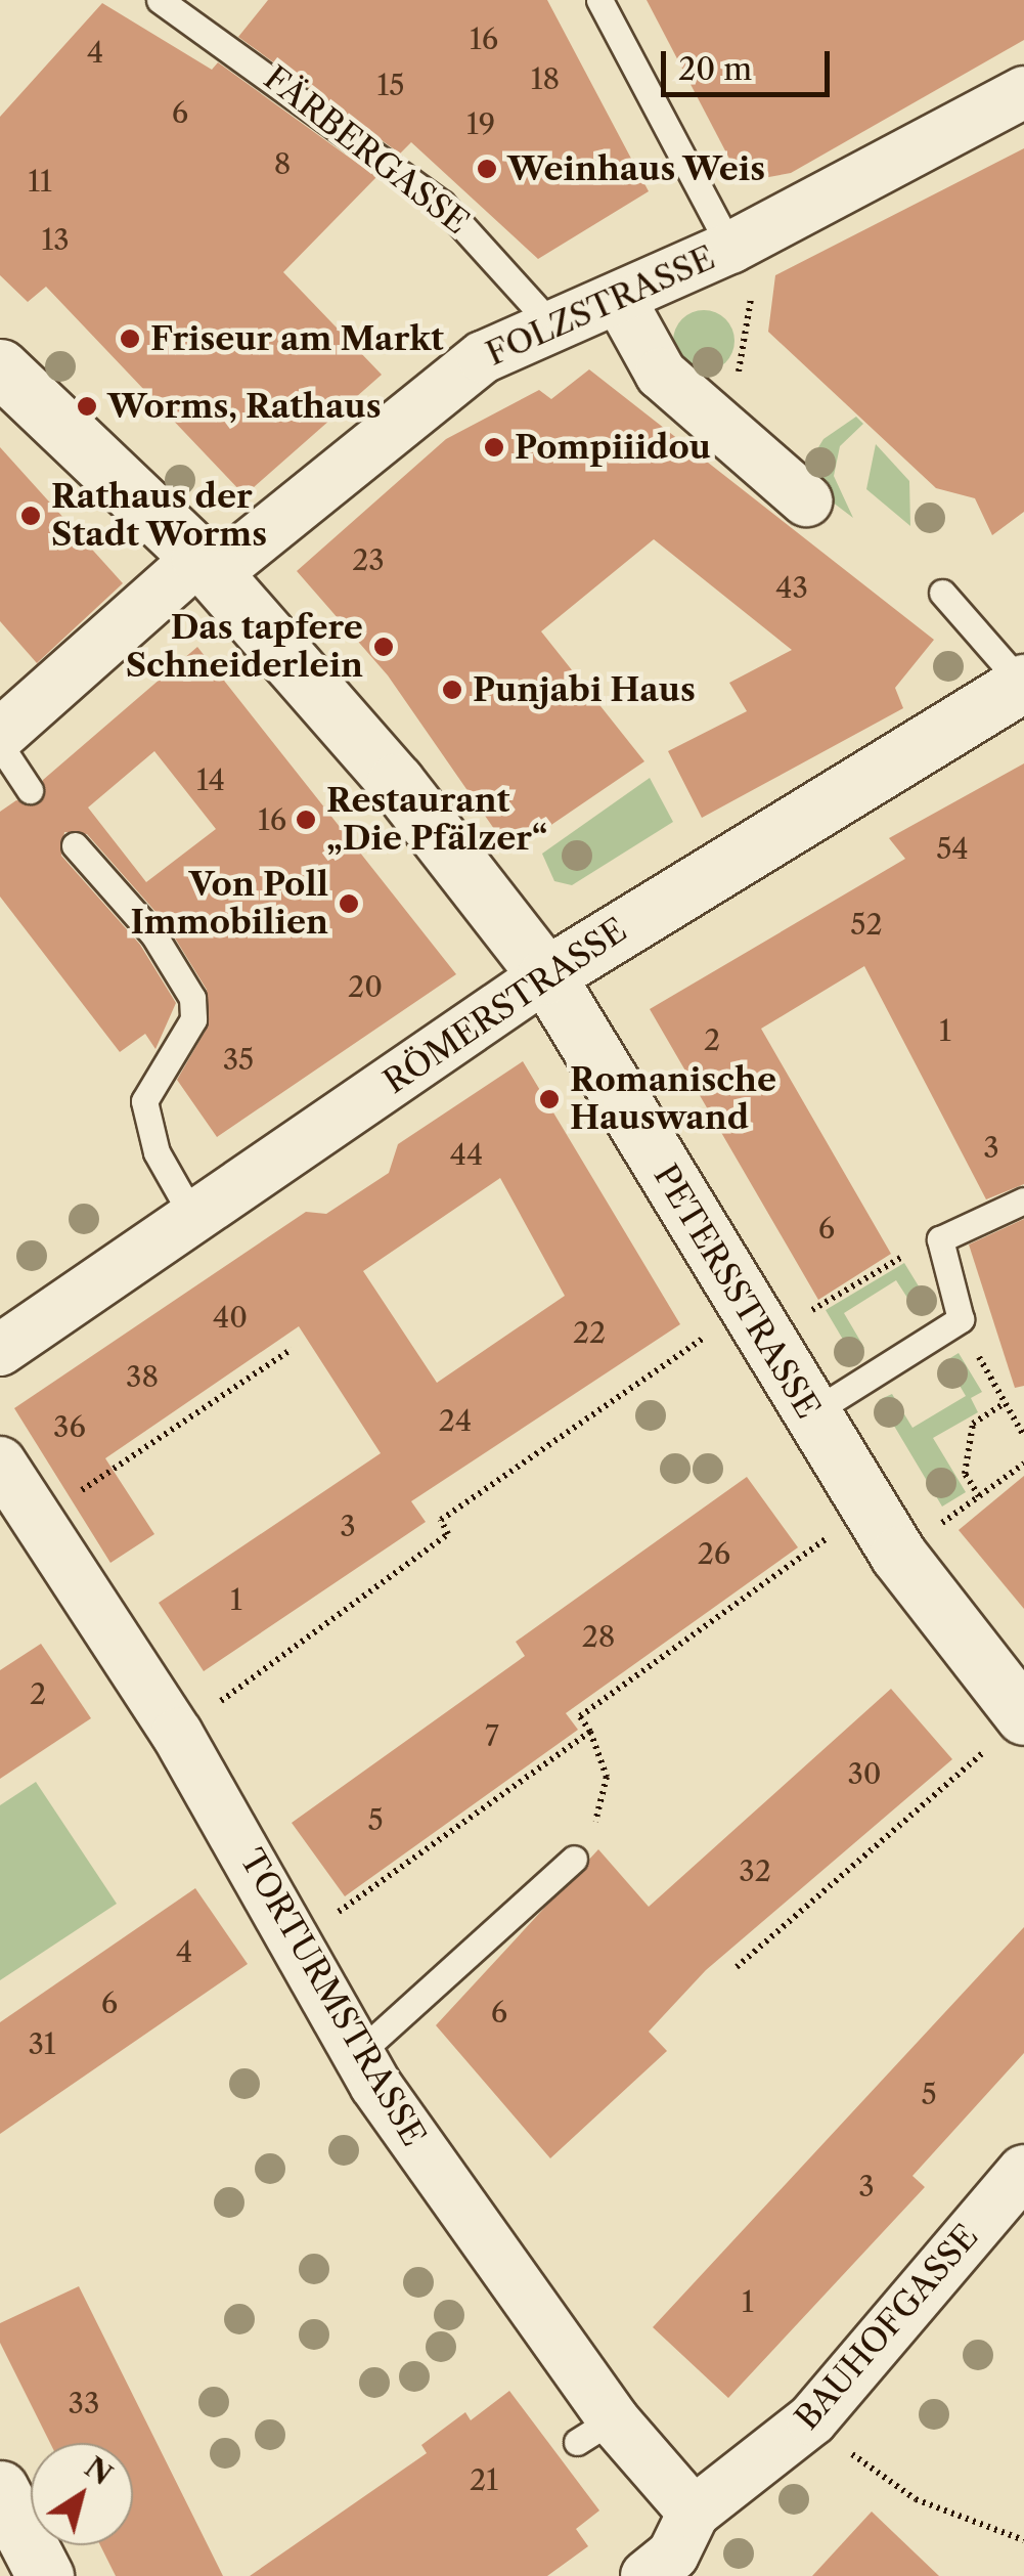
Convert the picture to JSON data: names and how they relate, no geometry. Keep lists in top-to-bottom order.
{
  "streets": {
    "street": [
      "FOLZSTRASSE",
      "RÖMERSTRASSE",
      "PETERSSTRASSE",
      "TORTURMSTRASSE",
      "BAUHOFGASSE"
    ],
    "lane": ["FÄRBERGASSE"]
  },
  "crossings": [
    ["FÄRBERGASSE", "FOLZSTRASSE"],
    ["FOLZSTRASSE", "PETERSSTRASSE"],
    ["RÖMERSTRASSE", "PETERSSTRASSE"],
    ["TORTURMSTRASSE", "BAUHOFGASSE"]
  ],
  "places": [
    "Weinhaus Weis",
    "Friseur am Markt",
    "Worms, Rathaus",
    "Pompiiidou",
    "Rathaus der Stadt Worms",
    "Das tapfere Schneiderlein",
    "Punjabi Haus",
    "Restaurant „Die Pfälzer“",
    "Von Poll Immobilien",
    "Romanische Hauswand"
  ],
  "house_numbers": [
    "16",
    "4",
    "18",
    "15",
    "6",
    "19",
    "8",
    "11",
    "13",
    "23",
    "43",
    "14",
    "16",
    "54",
    "52",
    "20",
    "1",
    "2",
    "35",
    "3",
    "44",
    "6",
    "40",
    "22",
    "38",
    "24",
    "36",
    "3",
    "26",
    "1",
    "28",
    "2",
    "7",
    "30",
    "5",
    "32",
    "4",
    "6",
    "6",
    "31",
    "5",
    "3",
    "1",
    "33",
    "21"
  ],
  "scale_bar": "20 m",
  "north": "top right"
}
